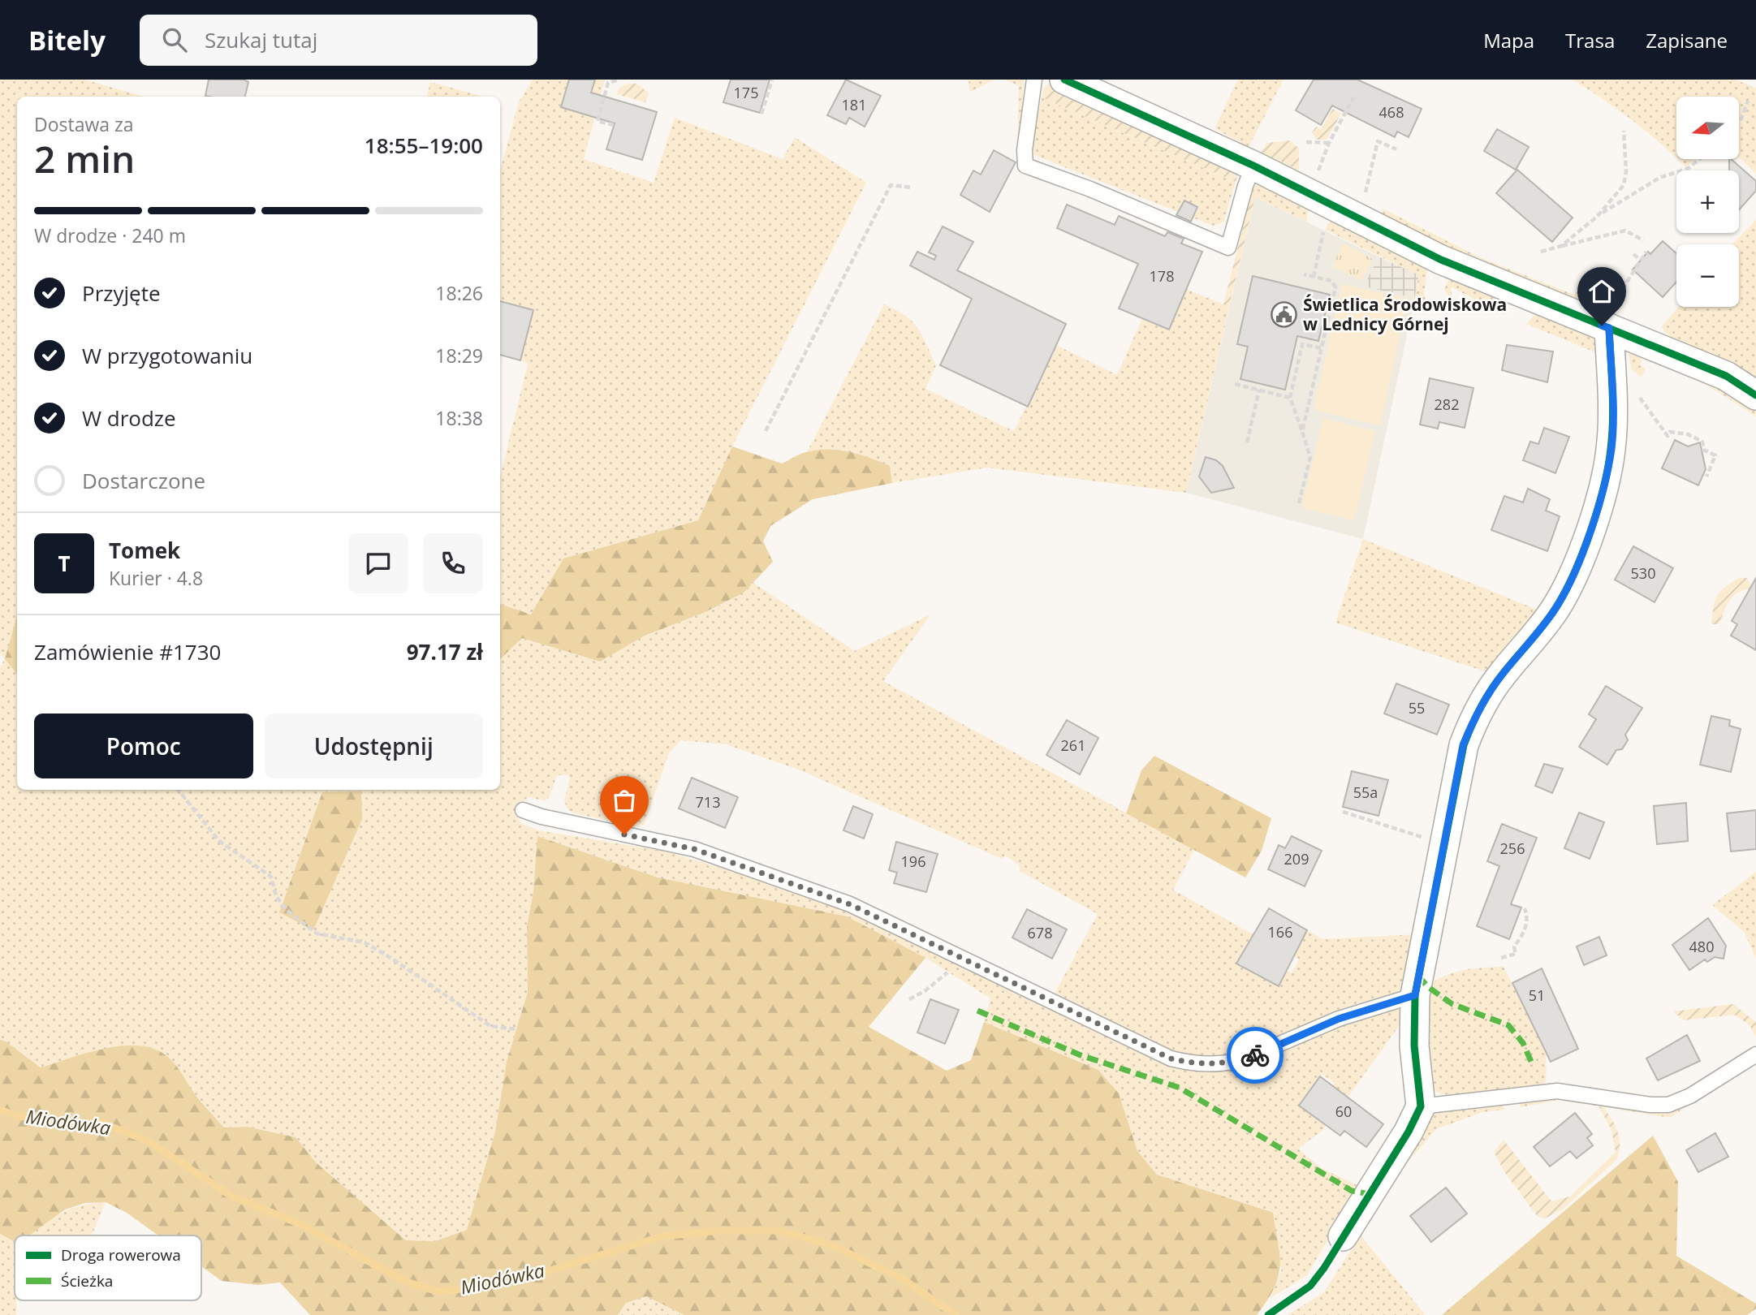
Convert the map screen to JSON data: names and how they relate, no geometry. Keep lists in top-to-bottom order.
{
  "water": ["Miodówka"],
  "places": {
    "public building": ["Świetlica Środowiskowa w Lednicy Górnej"]
  },
  "house_numbers": [
    "175",
    "181",
    "468",
    "178",
    "282",
    "530",
    "55",
    "261",
    "55a",
    "713",
    "256",
    "209",
    "196",
    "166",
    "678",
    "480",
    "51",
    "60"
  ],
  "legend": ["Droga rowerowa", "Ścieżka"],
  "north": "left",
  "page": {
    "header": "Bitely",
    "search": "Szukaj tutaj",
    "nav": ["Mapa", "Trasa", "Zapisane"],
    "map_buttons": ["+", "−"],
    "heading": ["2 min", "Dostawa za", "18:55–19:00"],
    "panel": [
      "Tomek",
      "Kurier · 4.8",
      "Zamówienie #1730",
      "97.17 zł"
    ],
    "bar": "W drodze · 240 m",
    "list": [
      ["Przyjęte", "18:26"],
      ["W przygotowaniu", "18:29"],
      ["W drodze", "18:38"],
      "Dostarczone"
    ],
    "round": "T",
    "buttons": ["Pomoc", "Udostępnij"]
  }
}
